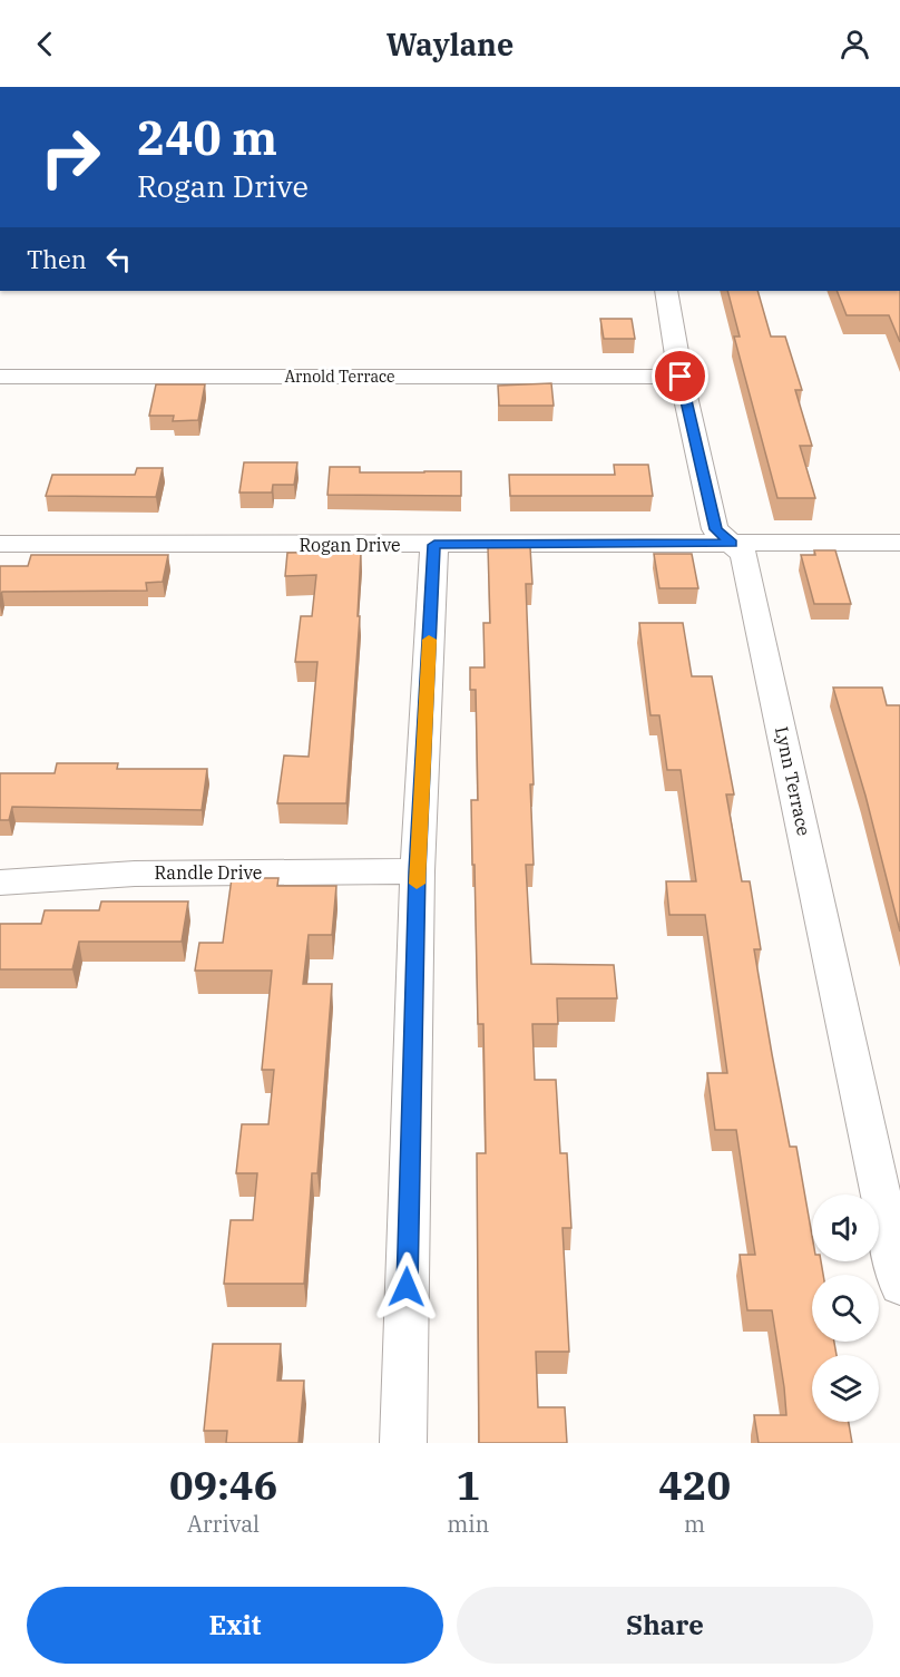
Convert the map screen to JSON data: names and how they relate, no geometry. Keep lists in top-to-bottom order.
{
  "streets": {
    "street": [
      "Arnold Terrace",
      "Rogan Drive",
      "Lynn Terrace",
      "Randle Drive"
    ]
  },
  "crossings": [
    ["Arnold Terrace", "Lynn Terrace"],
    ["Rogan Drive", "Lynn Terrace"]
  ],
  "page": {
    "header": "Waylane",
    "turn": ["240 m", "Rogan Drive"],
    "then": "Then",
    "eta": [
      "09:46",
      "Arrival",
      "1",
      "min",
      "420",
      "m"
    ],
    "buttons": ["Exit", "Share"]
  }
}
